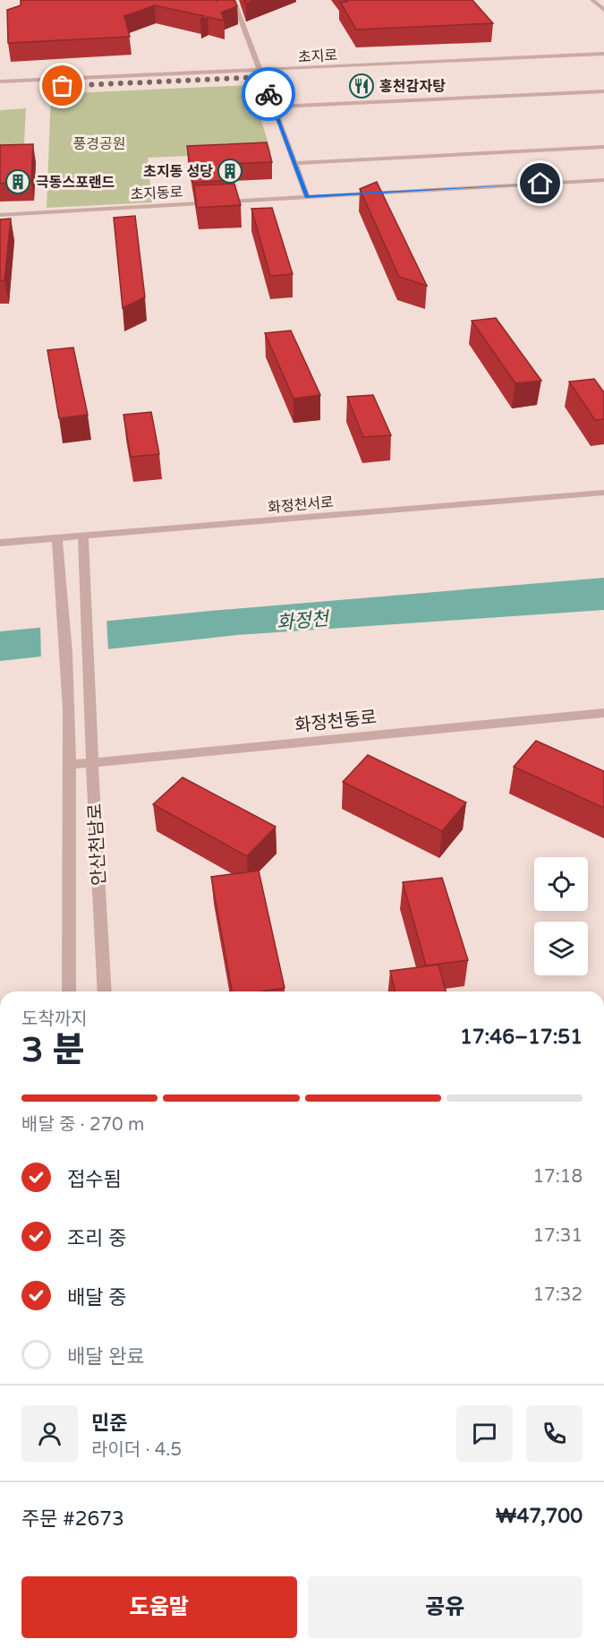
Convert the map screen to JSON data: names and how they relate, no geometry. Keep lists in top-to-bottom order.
{
  "streets": {
    "street": [
      "초지로",
      "초지동로",
      "화정천서로",
      "화정천동로",
      "안산천남로"
    ]
  },
  "crossings": [
    ["화정천서로", "안산천남로"],
    ["화정천동로", "안산천남로"]
  ],
  "water": ["화정천"],
  "parks": ["풍경공원"],
  "places": {
    "restaurant": ["홍천감자탕"],
    "building": ["초지동 성당", "극동스포랜드"]
  },
  "page": {
    "heading": ["3 분", "도착까지", "17:46–17:51"],
    "panel": [
      "민준",
      "라이더 · 4.5",
      "주문 #2673",
      "₩47,700"
    ],
    "bar": "배달 중 · 270 m",
    "list": [
      ["접수됨", "17:18"],
      ["조리 중", "17:31"],
      ["배달 중", "17:32"],
      "배달 완료"
    ],
    "buttons": ["도움말", "공유"]
  }
}
